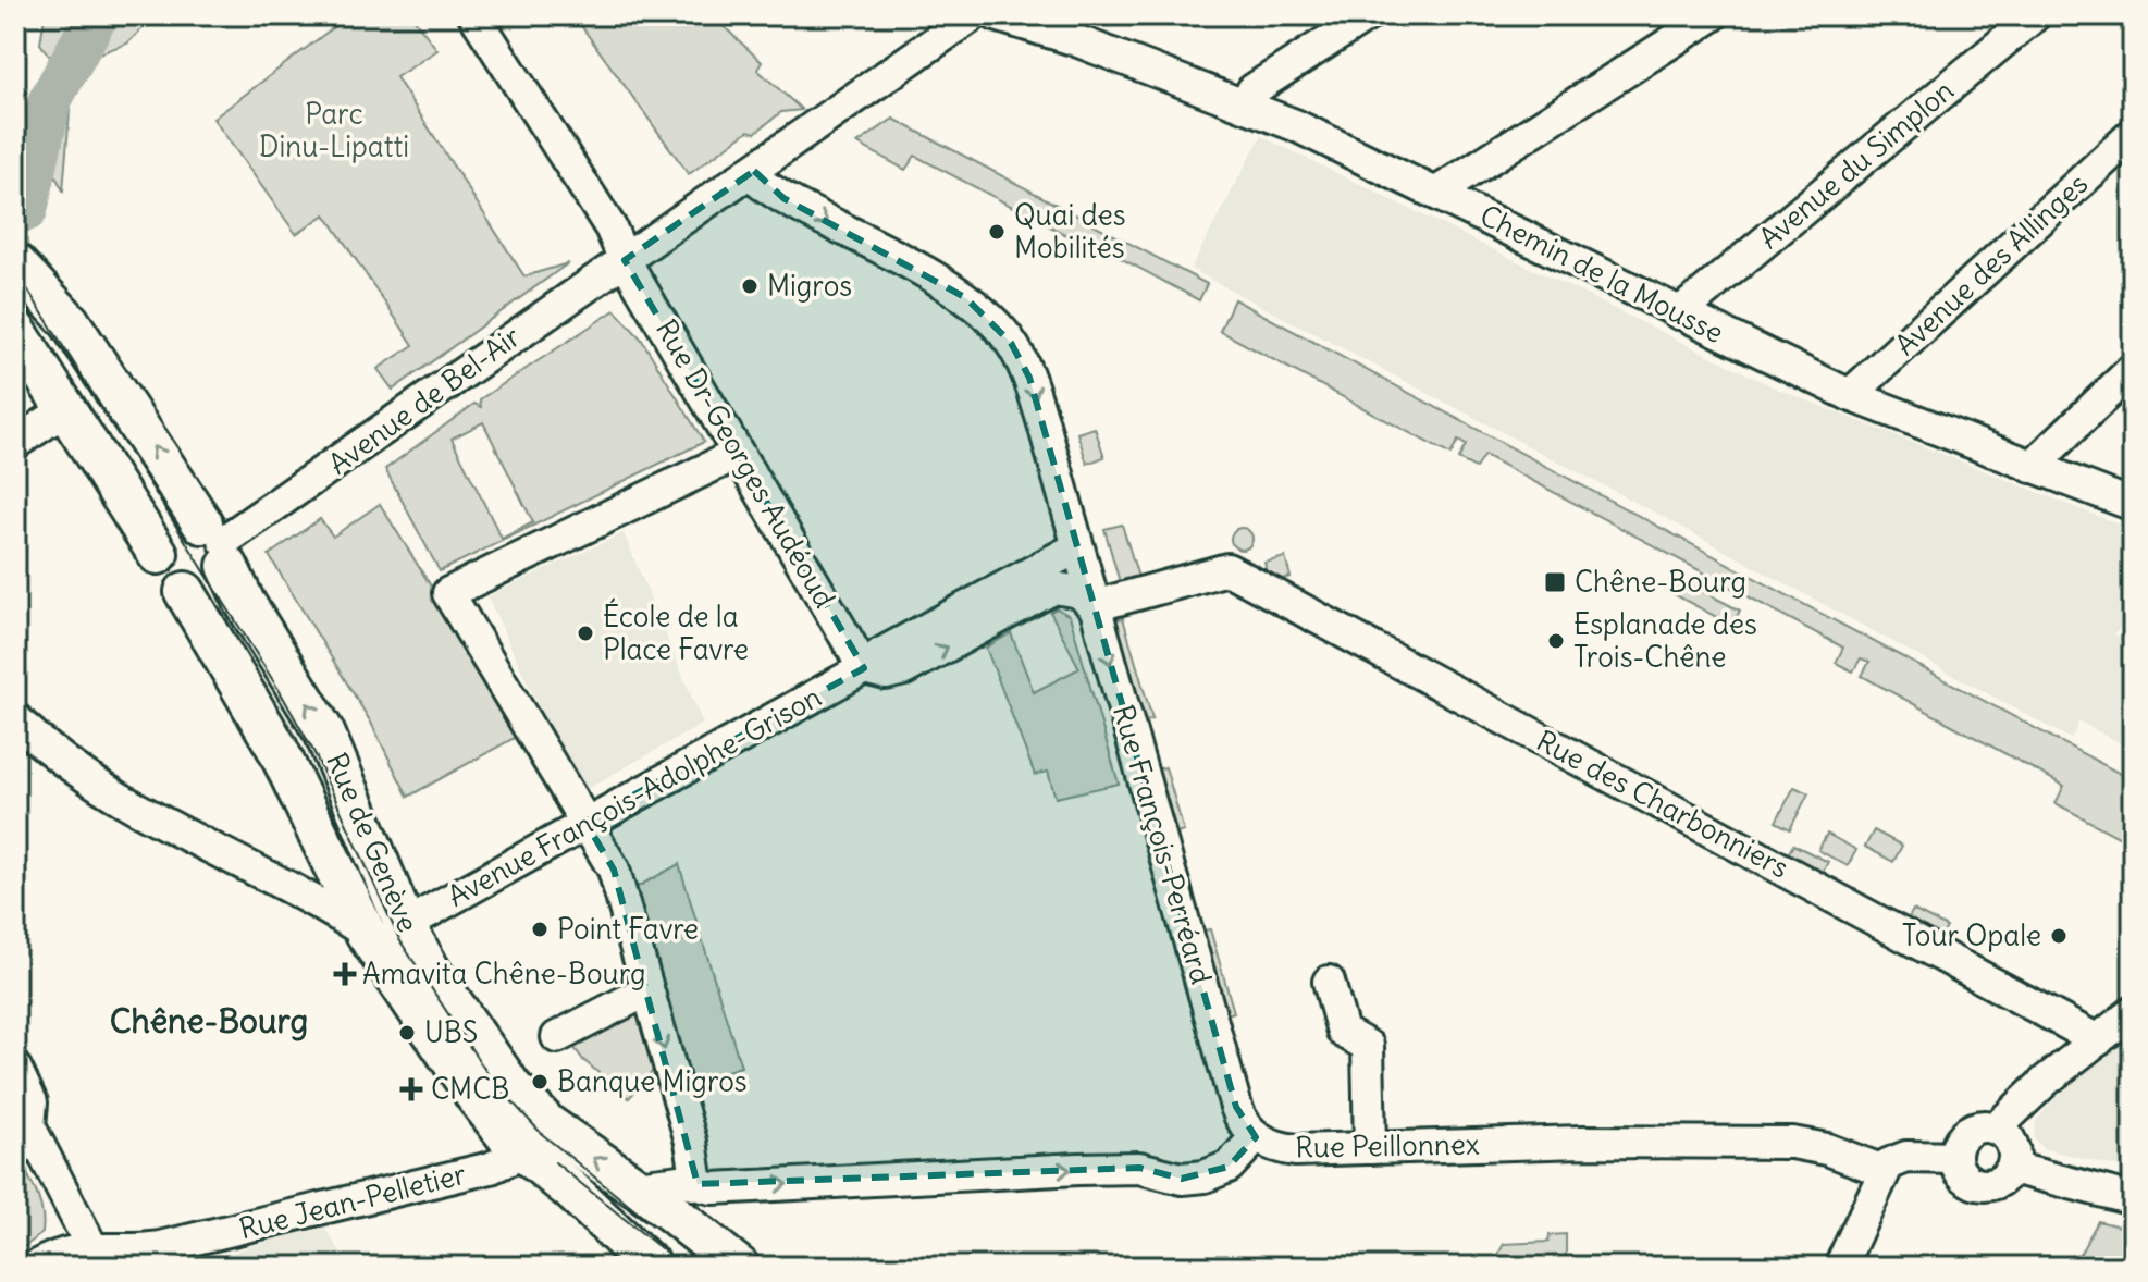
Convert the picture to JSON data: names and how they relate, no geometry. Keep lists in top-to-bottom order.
{
  "streets": {
    "main road": ["Rue de Genève"],
    "street": [
      "Avenue du Simplon",
      "Avenue des Allinges",
      "Chemin de la Mousse",
      "Avenue de Bel-Air",
      "Rue Dr-Georges Audéoud",
      "Avenue François-Adolphe-Grison",
      "Rue des Charbonniers",
      "Rue François-Perréard",
      "Rue Peillonnex",
      "Rue Jean-Pelletier"
    ]
  },
  "crossings": [
    ["Avenue du Simplon", "Chemin de la Mousse"],
    ["Avenue des Allinges", "Chemin de la Mousse"],
    ["Avenue de Bel-Air", "Rue Dr-Georges Audéoud"],
    ["Avenue de Bel-Air", "Rue de Genève"],
    ["Avenue de Bel-Air", "Rue François-Perréard"],
    ["Rue Dr-Georges Audéoud", "Avenue François-Adolphe-Grison"],
    ["Avenue François-Adolphe-Grison", "Rue des Charbonniers"],
    ["Avenue François-Adolphe-Grison", "Rue de Genève"],
    ["Avenue François-Adolphe-Grison", "Rue François-Perréard"],
    ["Rue des Charbonniers", "Rue François-Perréard"],
    ["Rue de Genève", "Rue Peillonnex"],
    ["Rue de Genève", "Rue Jean-Pelletier"],
    ["Rue François-Perréard", "Rue Peillonnex"]
  ],
  "one_way": ["Rue François-Perréard", "Rue Peillonnex"],
  "districts": ["Chêne-Bourg"],
  "parks": ["Parc Dinu-Lipatti"],
  "places": {
    "other": [
      "Quai des Mobilités",
      "Migros",
      "École de la Place Favre",
      "Esplanade des Trois-Chêne",
      "Point Favre",
      "Tour Opale",
      "UBS",
      "Banque Migros"
    ],
    "transit": ["Chêne-Bourg"],
    "health": ["Amavita Chêne-Bourg", "CMCB"]
  }
}
